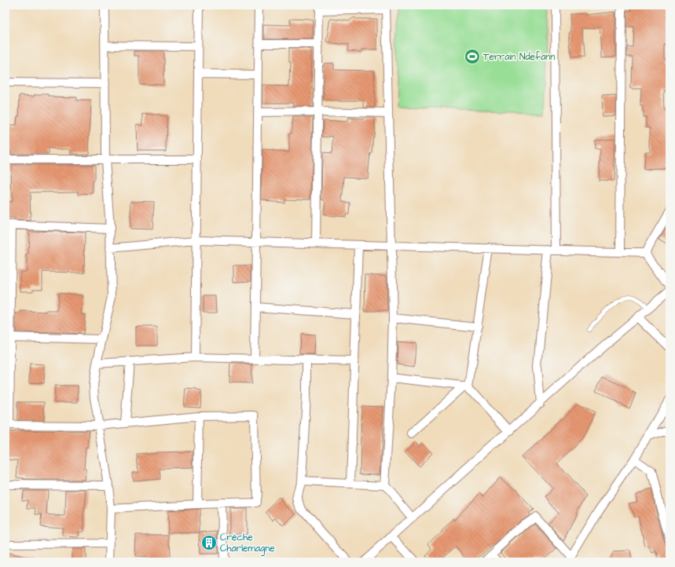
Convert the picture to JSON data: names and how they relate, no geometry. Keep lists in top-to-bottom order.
{
  "places": {
    "sports": ["Terrain Ndefann"],
    "building": ["Crèche Charlemagne"]
  }
}
